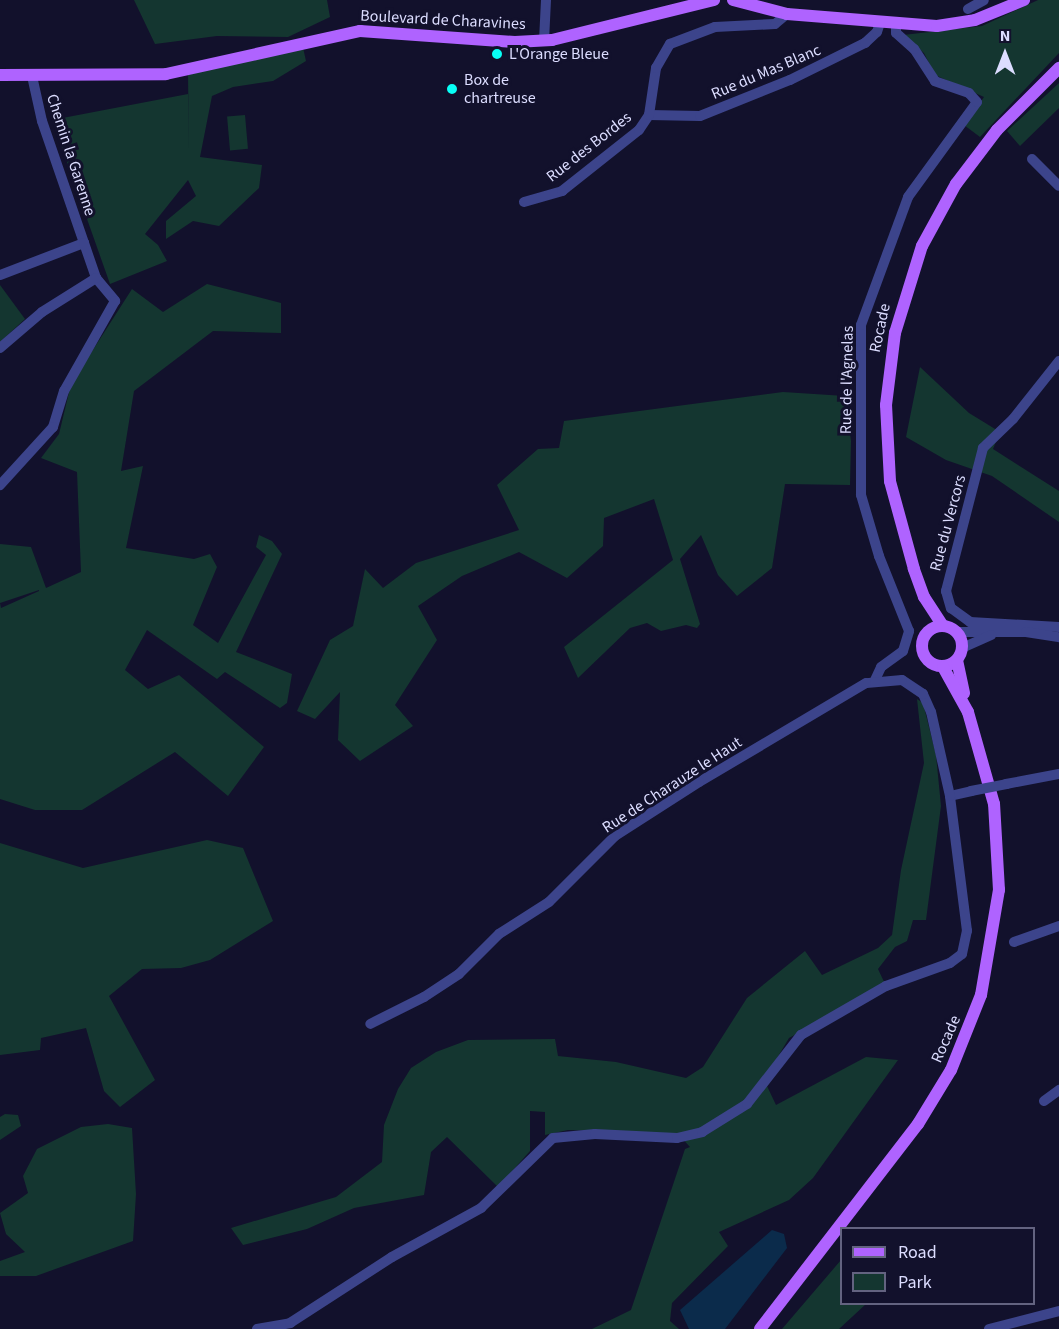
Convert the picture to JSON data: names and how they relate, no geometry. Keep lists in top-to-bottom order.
{
  "streets": {
    "main road": ["Boulevard de Charavines", "Rocade"],
    "street": [
      "Rue du Mas Blanc",
      "Rue des Bordes",
      "Chemin la Garenne",
      "Rue de l'Agnelas",
      "Rue du Vercors",
      "Rue de Charauze le Haut"
    ]
  },
  "crossings": [
    ["Boulevard de Charavines", "Chemin la Garenne"],
    ["Rue du Mas Blanc", "Rue des Bordes"],
    ["Rue de l'Agnelas", "Rue de Charauze le Haut"]
  ],
  "places": ["L'Orange Bleue", "Box de chartreuse"],
  "legend": ["Road", "Park"],
  "north": "top"
}
